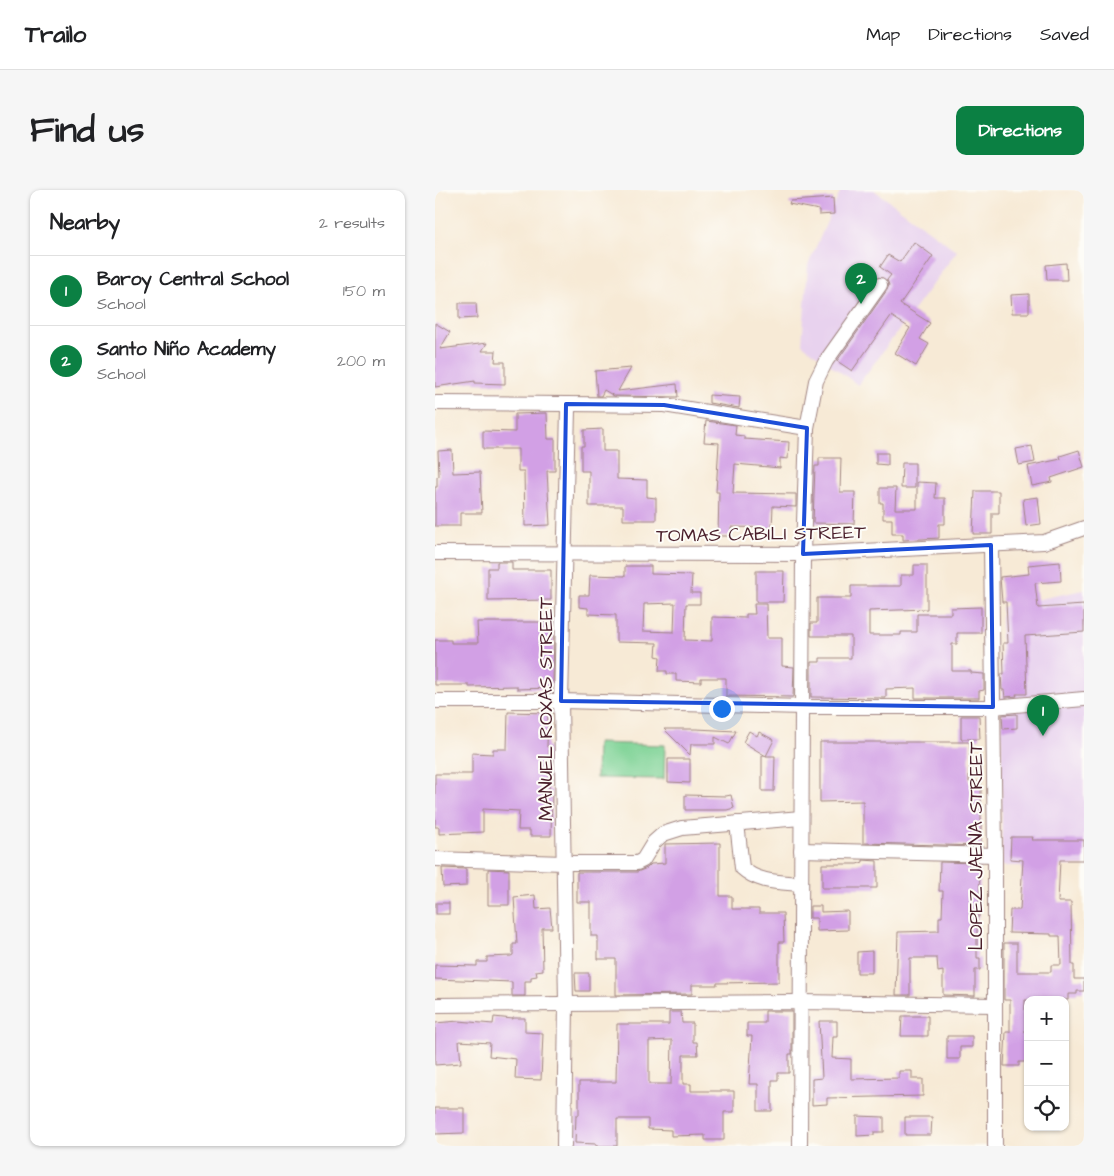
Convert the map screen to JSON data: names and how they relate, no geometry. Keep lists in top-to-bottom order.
{
  "streets": {
    "street": ["TOMAS CABILI STREET", "MANUEL ROXAS STREET", "LOPEZ JAENA STREET"]
  },
  "crossings": [
    ["TOMAS CABILI STREET", "MANUEL ROXAS STREET"],
    ["TOMAS CABILI STREET", "LOPEZ JAENA STREET"]
  ],
  "page": {
    "header": "Trailo",
    "nav": ["Map", "Directions", "Saved"],
    "title": "Find us",
    "buttons": "Directions",
    "heading": ["Nearby", "2 results"],
    "list": [
      {
        "mark": "1",
        "name": "Baroy Central School",
        "note": "School",
        "value": "150 m"
      },
      {
        "mark": "2",
        "name": "Santo Niño Academy",
        "note": "School",
        "value": "200 m"
      }
    ],
    "pins": ["2", "1"],
    "map_buttons": ["+", "−"]
  }
}
